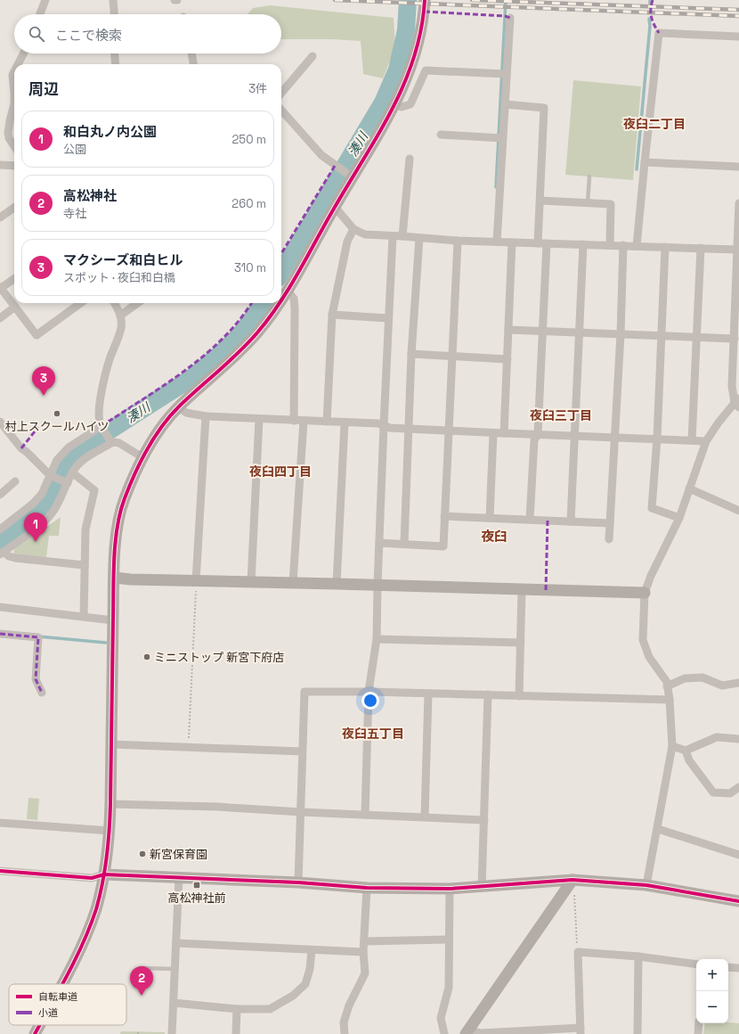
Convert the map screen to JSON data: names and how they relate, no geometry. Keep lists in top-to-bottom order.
{
  "districts": [
    "夜臼二丁目",
    "夜臼三丁目",
    "夜臼四丁目",
    "夜臼",
    "夜臼五丁目"
  ],
  "water": ["湊川"],
  "places": {
    "other": ["村上スクールハイツ", "ミニストップ 新宮下府店", "新宮保育園"],
    "transit": ["高松神社前"]
  },
  "legend": ["自転車道", "小道"],
  "page": {
    "search": "ここで検索",
    "heading": ["周辺", "3件"],
    "list": [
      {
        "mark": "1",
        "name": "和白丸ノ内公園",
        "note": "公園",
        "value": "250 m"
      },
      {
        "mark": "2",
        "name": "高松神社",
        "note": "寺社",
        "value": "260 m"
      },
      {
        "mark": "3",
        "name": "マクシーズ和白ヒル",
        "note": "スポット · 夜臼和白橋",
        "value": "310 m"
      }
    ],
    "pins": ["3", "1", "2"],
    "map_buttons": ["+", "−"]
  }
}
